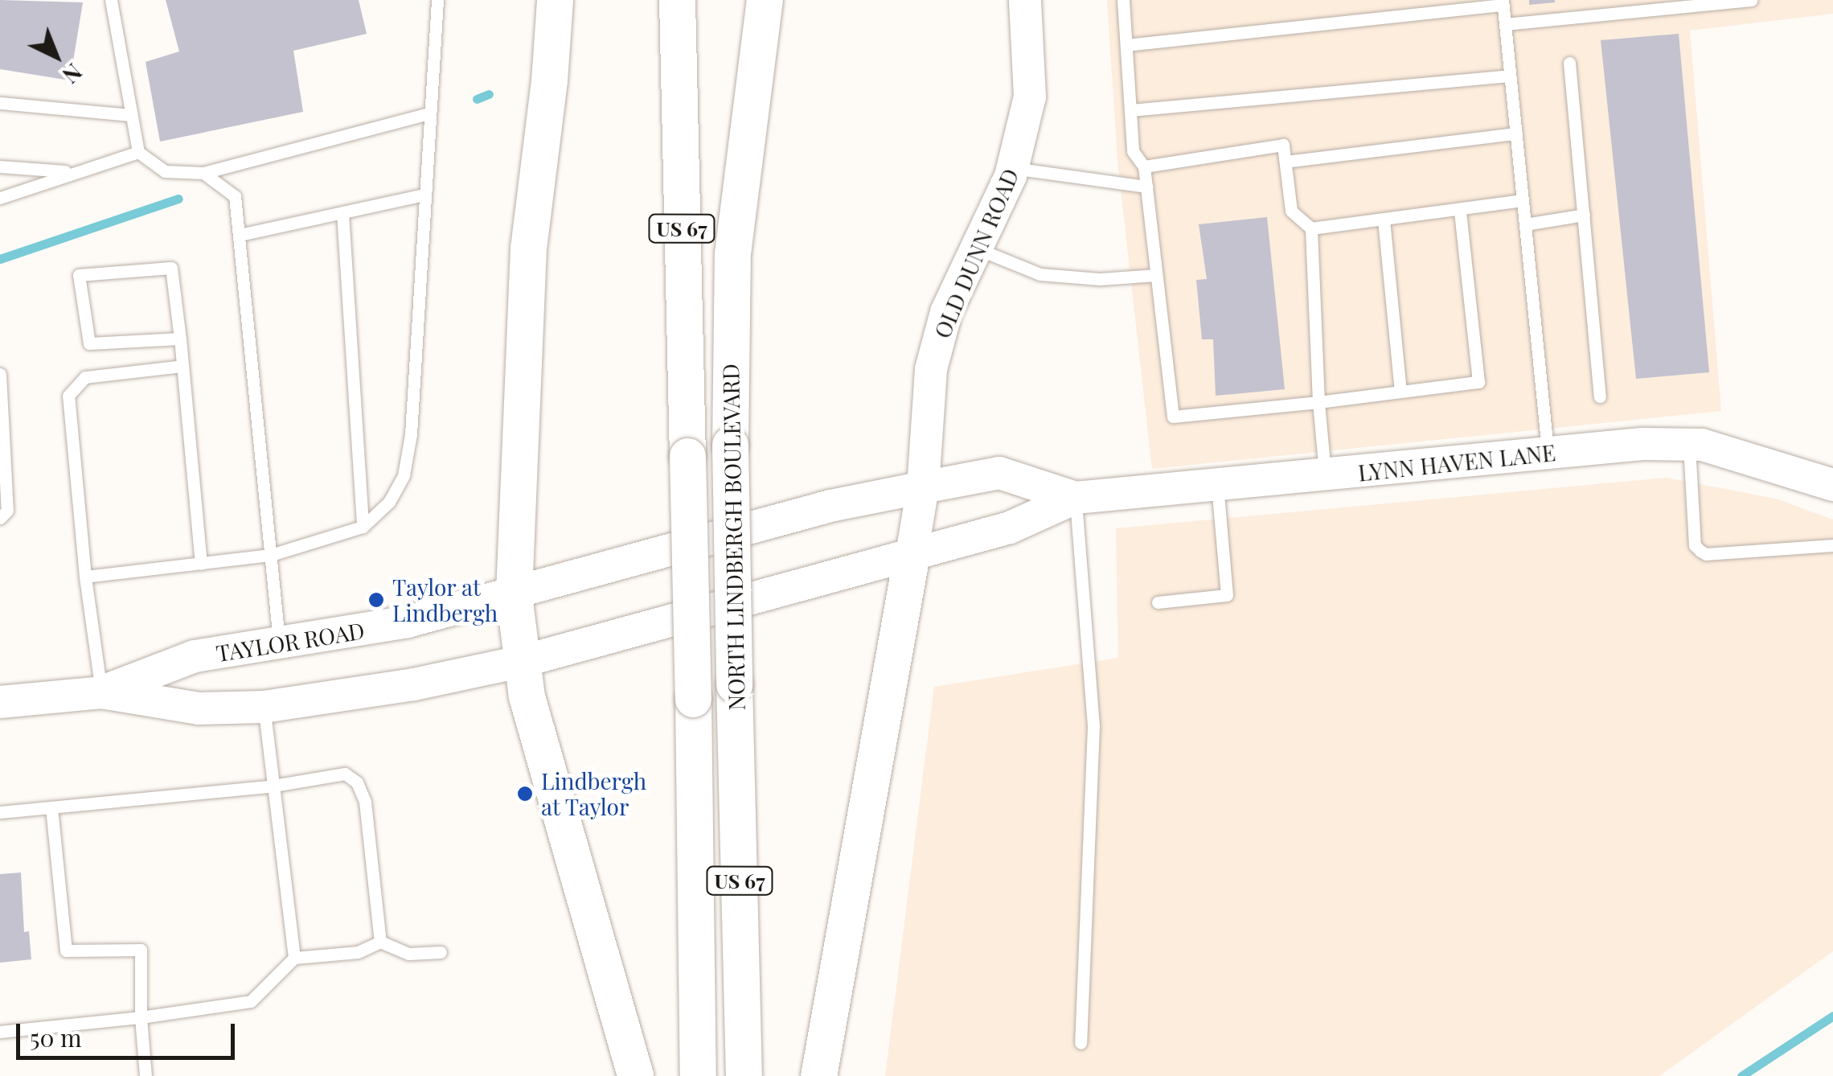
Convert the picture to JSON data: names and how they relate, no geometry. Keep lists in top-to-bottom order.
{
  "streets": {
    "main road": ["US 67", "NORTH LINDBERGH BOULEVARD"],
    "street": ["OLD DUNN ROAD", "LYNN HAVEN LANE", "TAYLOR ROAD"]
  },
  "crossings": [
    ["OLD DUNN ROAD", "LYNN HAVEN LANE"],
    ["LYNN HAVEN LANE", "TAYLOR ROAD"]
  ],
  "places": ["Taylor at Lindbergh", "Lindbergh at Taylor"],
  "scale_bar": "50 m",
  "north": "bottom right"
}
